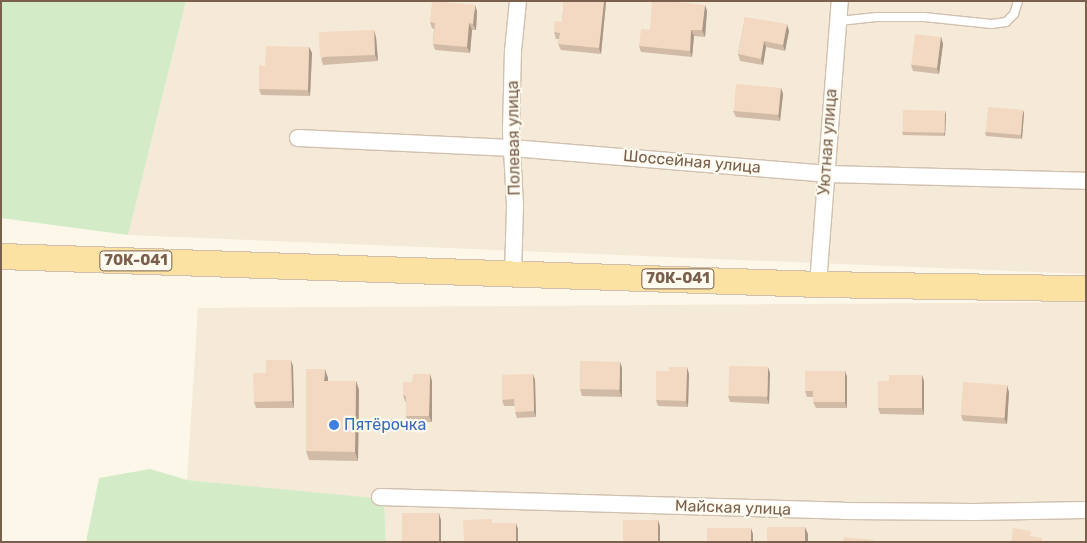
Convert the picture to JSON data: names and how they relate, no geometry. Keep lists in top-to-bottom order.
{
  "streets": {
    "main road": ["70К-041"],
    "street": [
      "Полевая улица",
      "Уютная улица",
      "Шоссейная улица",
      "Майская улица"
    ]
  },
  "crossings": [
    ["Полевая улица", "Шоссейная улица"],
    ["Полевая улица", "70К-041"],
    ["Уютная улица", "Шоссейная улица"],
    ["Уютная улица", "70К-041"]
  ],
  "places": ["Пятёрочка"]
}
